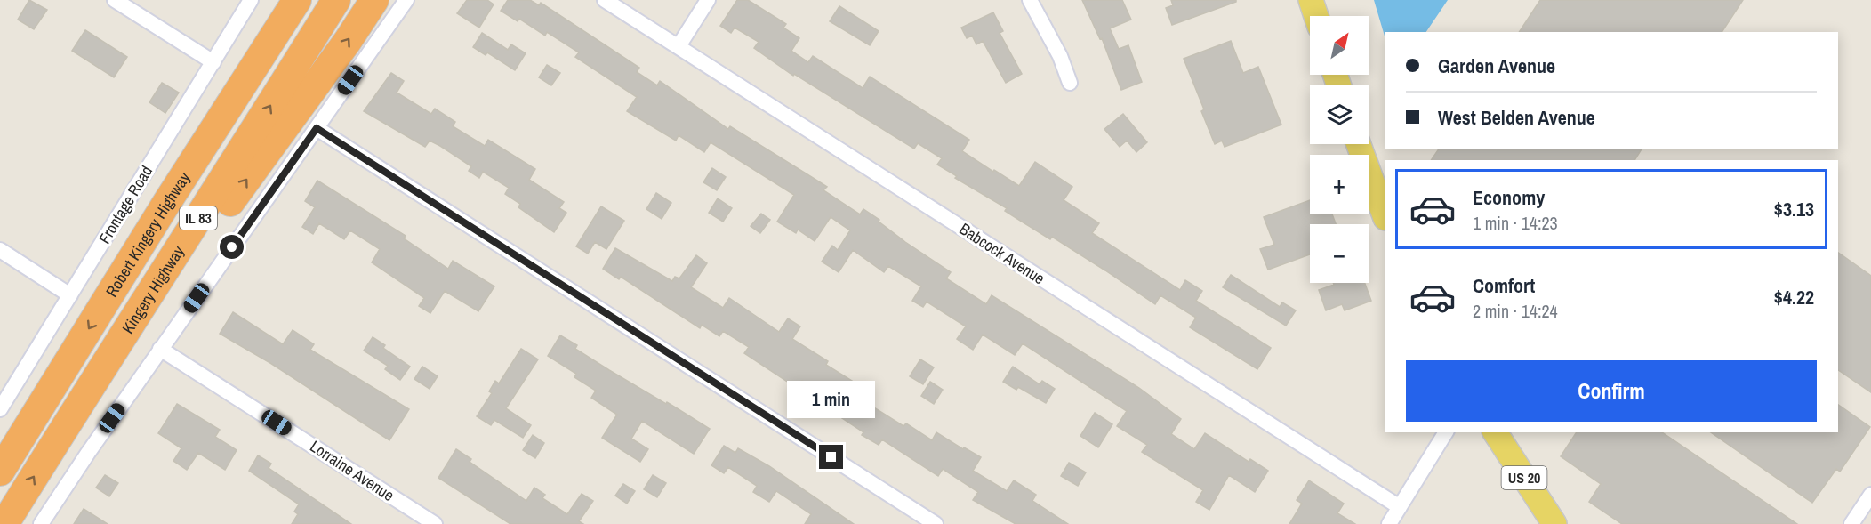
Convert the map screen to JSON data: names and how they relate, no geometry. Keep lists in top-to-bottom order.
{
  "streets": {
    "highway": ["IL 83", "Robert Kingery Highway", "Kingery Highway"],
    "main road": ["US 20"],
    "street": ["Frontage Road", "Babcock Avenue", "Lorraine Avenue"]
  },
  "north": "top right",
  "page": {
    "map_buttons": ["+", "−"],
    "banner": ["Garden Avenue", "West Belden Avenue"],
    "list": [
      {
        "name": "Economy",
        "note": "1 min · 14:23",
        "value": "$3.13"
      },
      {
        "name": "Comfort",
        "note": "2 min · 14:24",
        "value": "$4.22"
      }
    ],
    "buttons": "Confirm",
    "bubble": "1 min"
  }
}
